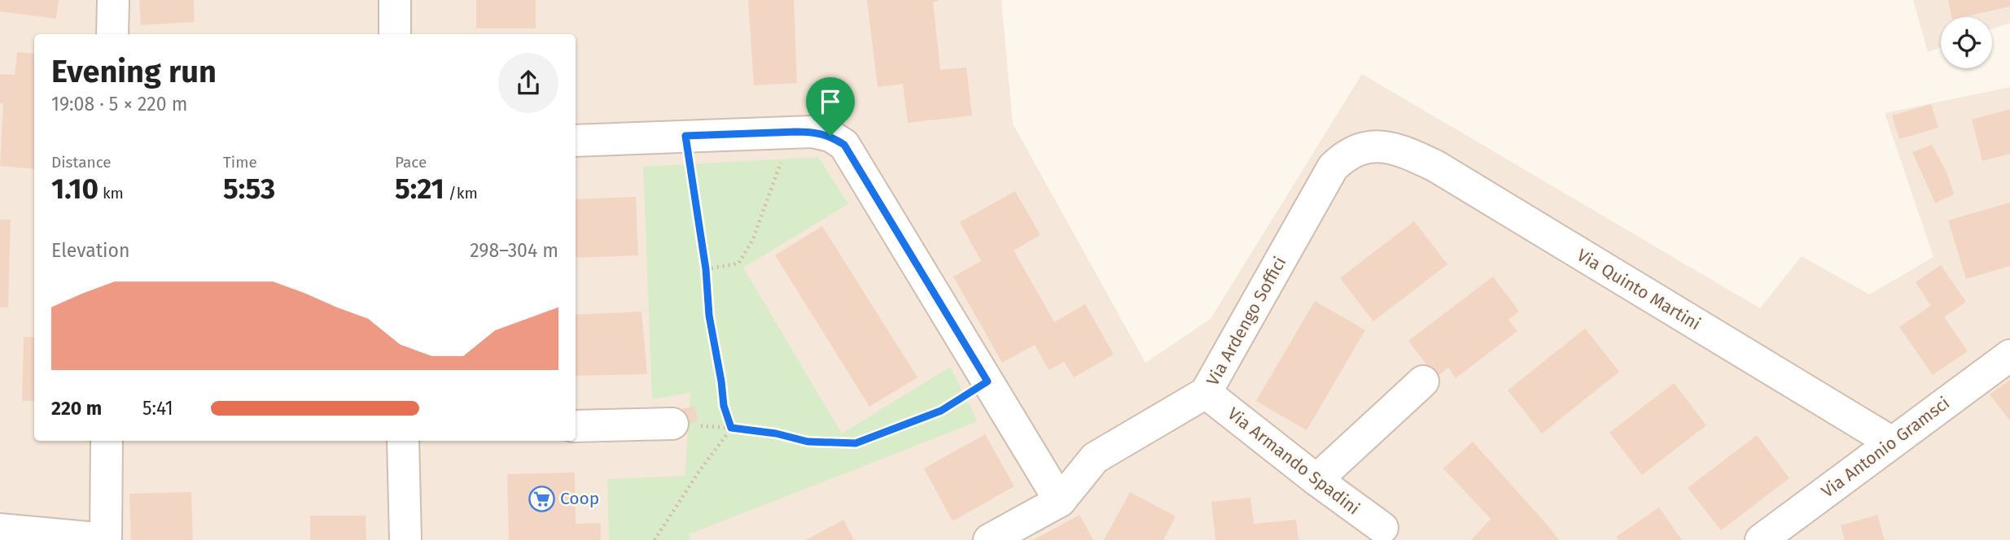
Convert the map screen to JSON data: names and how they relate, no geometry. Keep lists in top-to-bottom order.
{
  "streets": {
    "street": [
      "Via Quinto Martini",
      "Via Ardengo Soffici",
      "Via Antonio Gramsci",
      "Via Armando Spadini"
    ]
  },
  "crossings": [
    ["Via Quinto Martini", "Via Ardengo Soffici"],
    ["Via Quinto Martini", "Via Antonio Gramsci"],
    ["Via Ardengo Soffici", "Via Armando Spadini"]
  ],
  "places": {
    "supermarket": ["Coop"]
  },
  "page": {
    "heading": ["Evening run", "19:08 · 5 × 220 m"],
    "stats": [
      ["Distance", "1.10 km"],
      ["Time", "5:53"],
      ["Pace", "5:21 /km"]
    ],
    "chart": ["Elevation", "298–304 m"],
    "list": [
      {
        "name": "220 m",
        "note": "5:41"
      }
    ]
  }
}
